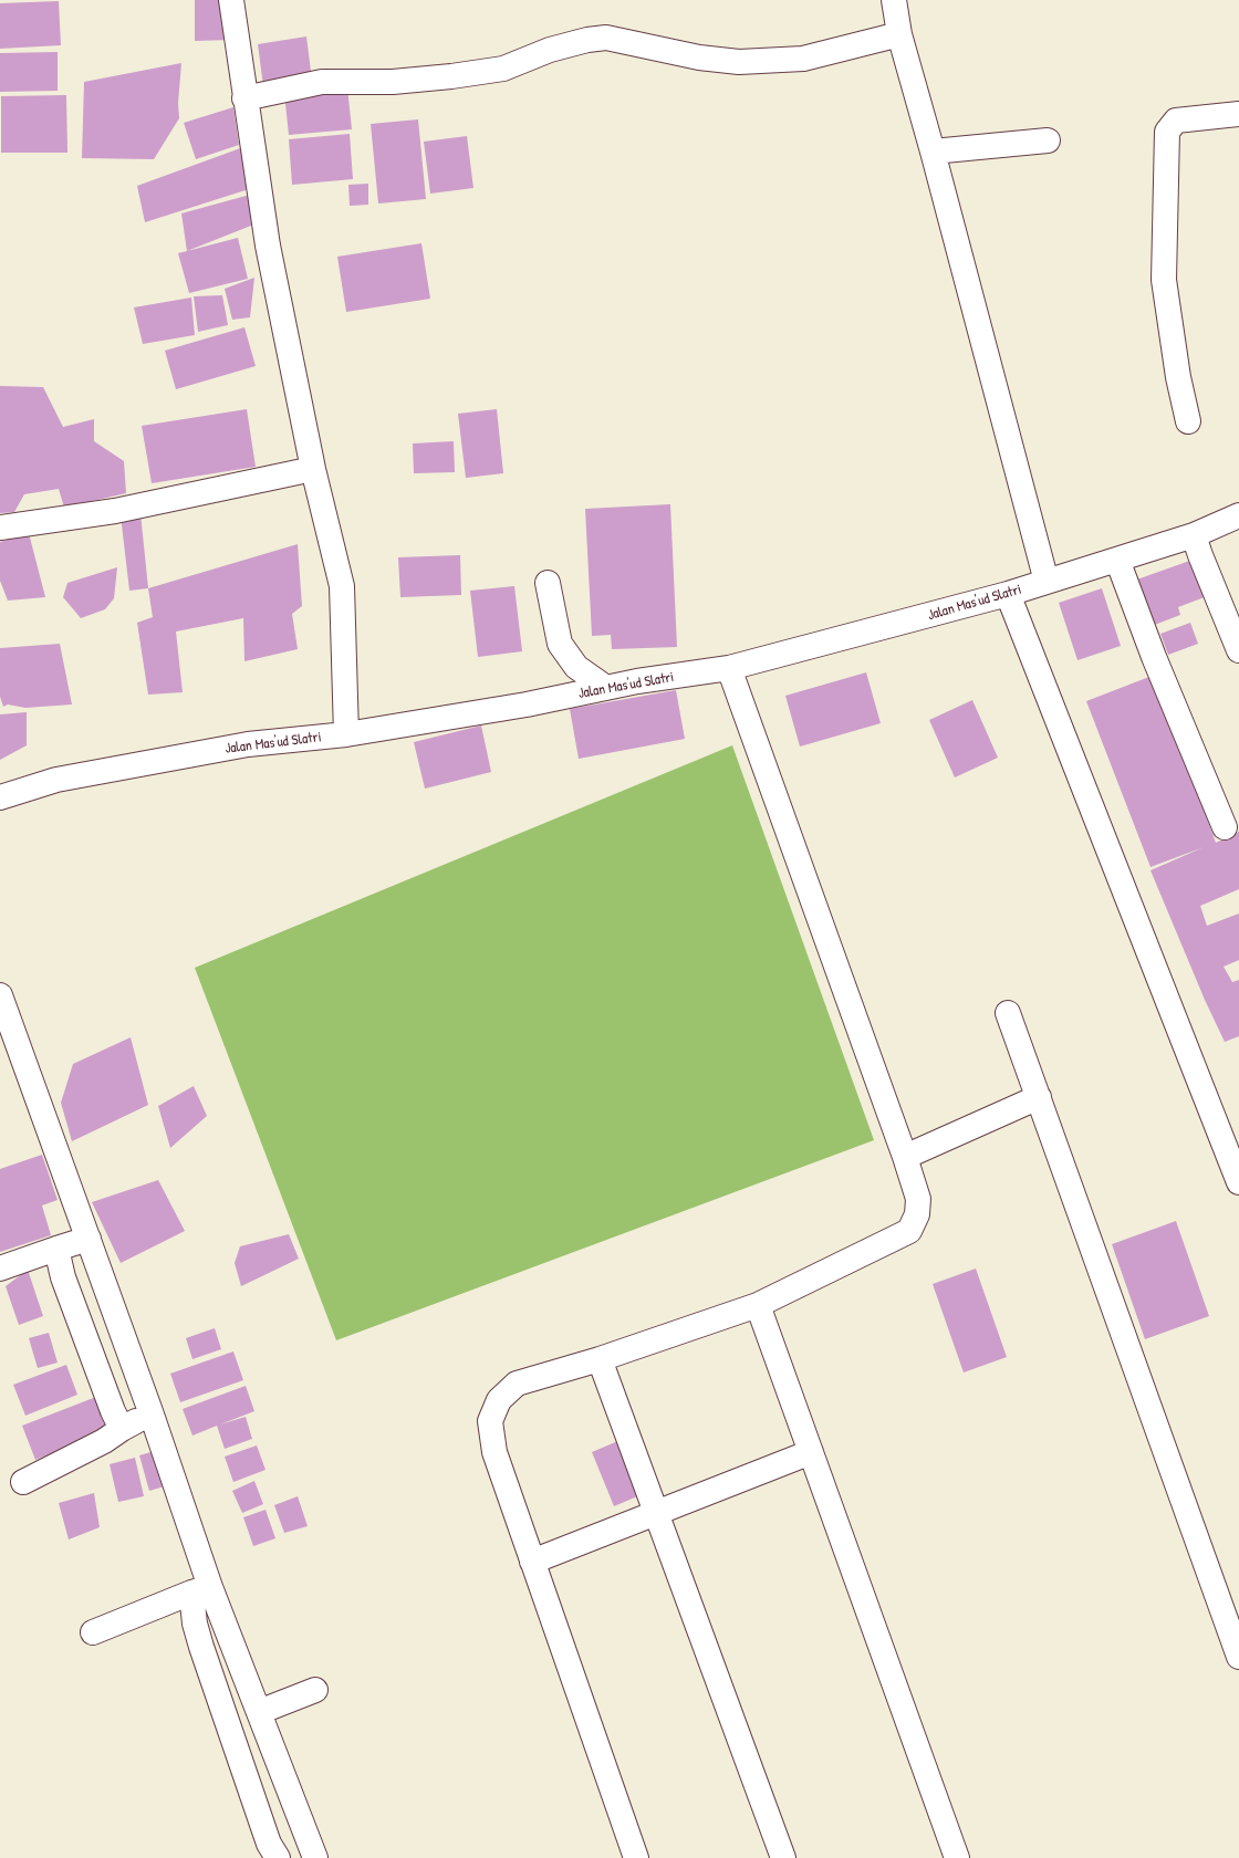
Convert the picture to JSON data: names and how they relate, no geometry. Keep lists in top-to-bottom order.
{
  "streets": {
    "street": ["Jalan Mas'ud Slatri"]
  }
}
